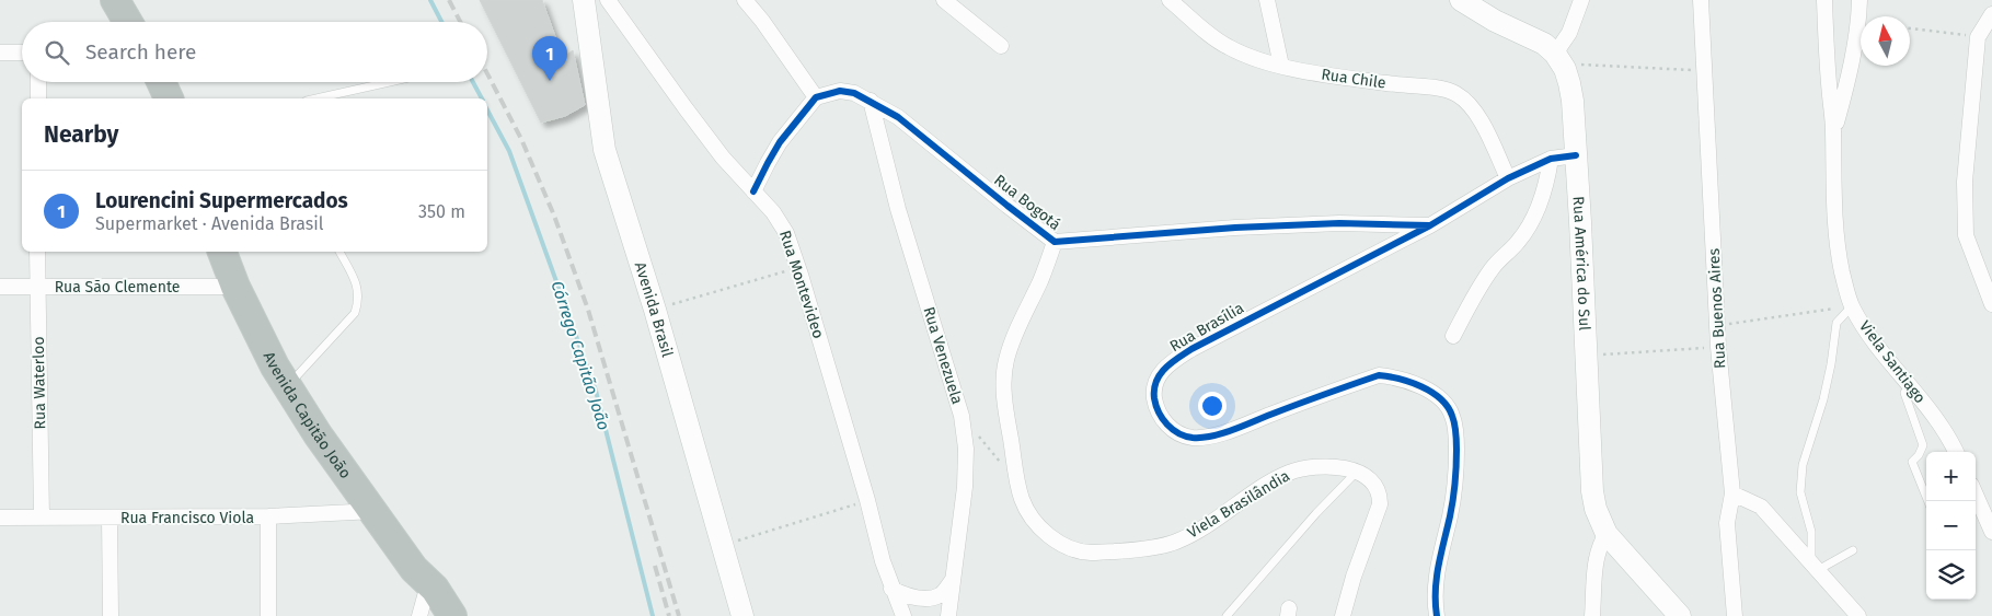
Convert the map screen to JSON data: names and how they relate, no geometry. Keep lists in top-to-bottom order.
{
  "streets": {
    "highway": ["Avenida Capitão João"],
    "street": [
      "Rua Chile",
      "Rua Bogotá",
      "Rua América do Sul",
      "Rua Montevideo",
      "Rua São Clemente",
      "Rua Buenos Aires",
      "Avenida Brasil",
      "Rua Brasília",
      "Rua Venezuela",
      "Viela Santiago",
      "Rua Waterloo",
      "Viela Brasilândia",
      "Rua Francisco Viola"
    ]
  },
  "crossings": [
    ["Rua Chile", "Rua Brasília"],
    ["Rua Bogotá", "Rua Brasília"],
    ["Rua Bogotá", "Rua Venezuela"],
    ["Rua Bogotá", "Viela Brasilândia"],
    ["Rua América do Sul", "Rua Brasília"],
    ["Rua São Clemente", "Rua Waterloo"],
    ["Rua São Clemente", "Avenida Capitão João"],
    ["Rua Waterloo", "Rua Francisco Viola"],
    ["Avenida Capitão João", "Rua Francisco Viola"]
  ],
  "water": ["Córrego Capitão João"],
  "north": "top",
  "page": {
    "search": "Search here",
    "pins": "1",
    "heading": "Nearby",
    "list": [
      {
        "mark": "1",
        "name": "Lourencini Supermercados",
        "note": "Supermarket · Avenida Brasil",
        "value": "350 m"
      }
    ],
    "map_buttons": ["+", "−"]
  }
}
